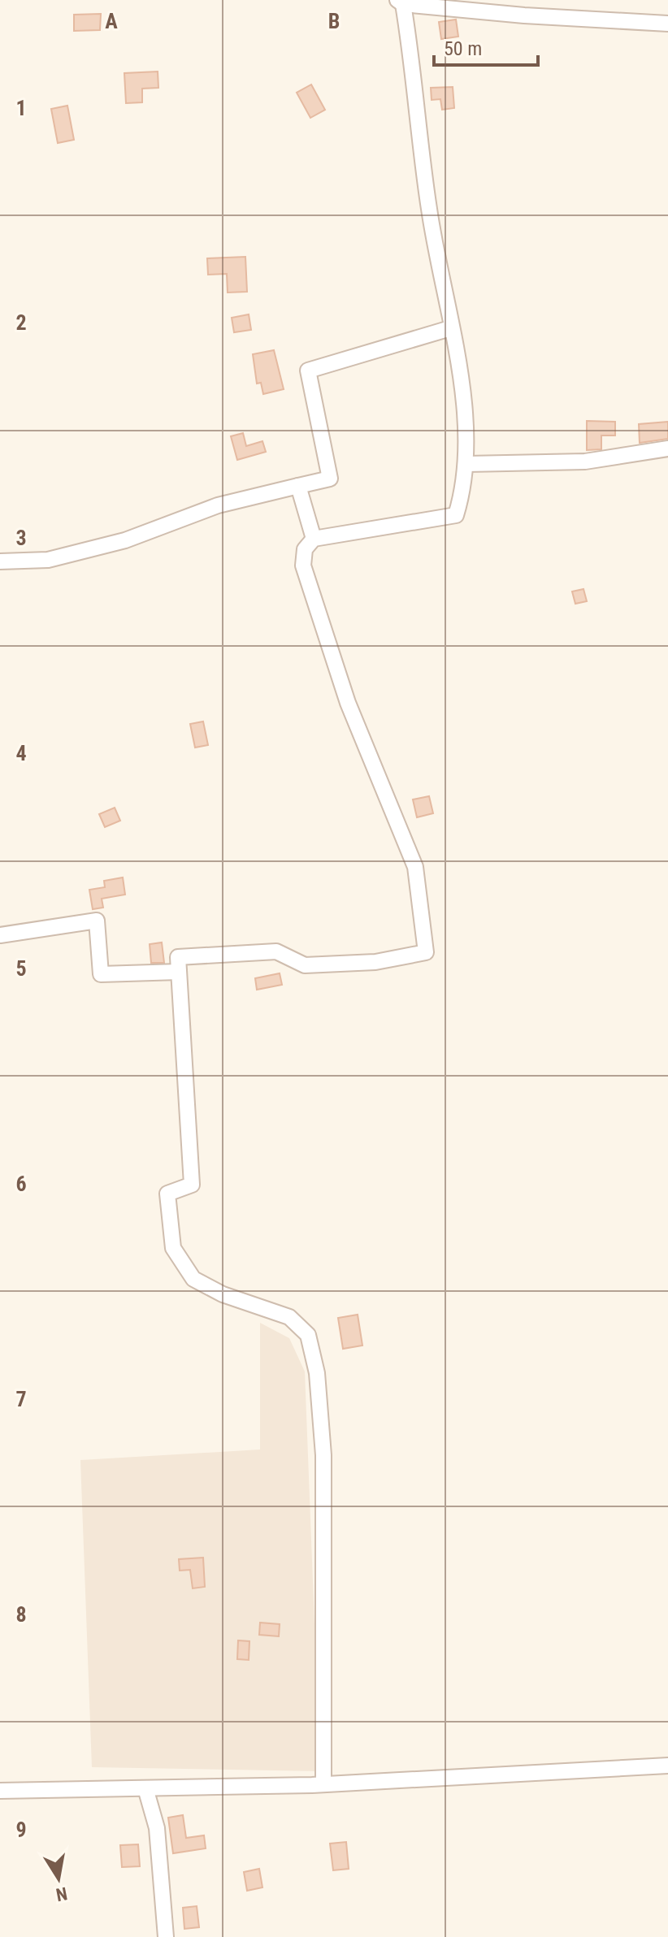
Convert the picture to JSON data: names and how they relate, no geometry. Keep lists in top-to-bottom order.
{
  "scale_bar": "50 m",
  "north": "bottom",
  "grid": {
    "columns": ["A", "B"],
    "rows": [
      "1",
      "2",
      "3",
      "4",
      "5",
      "6",
      "7",
      "8",
      "9"
    ]
  }
}
